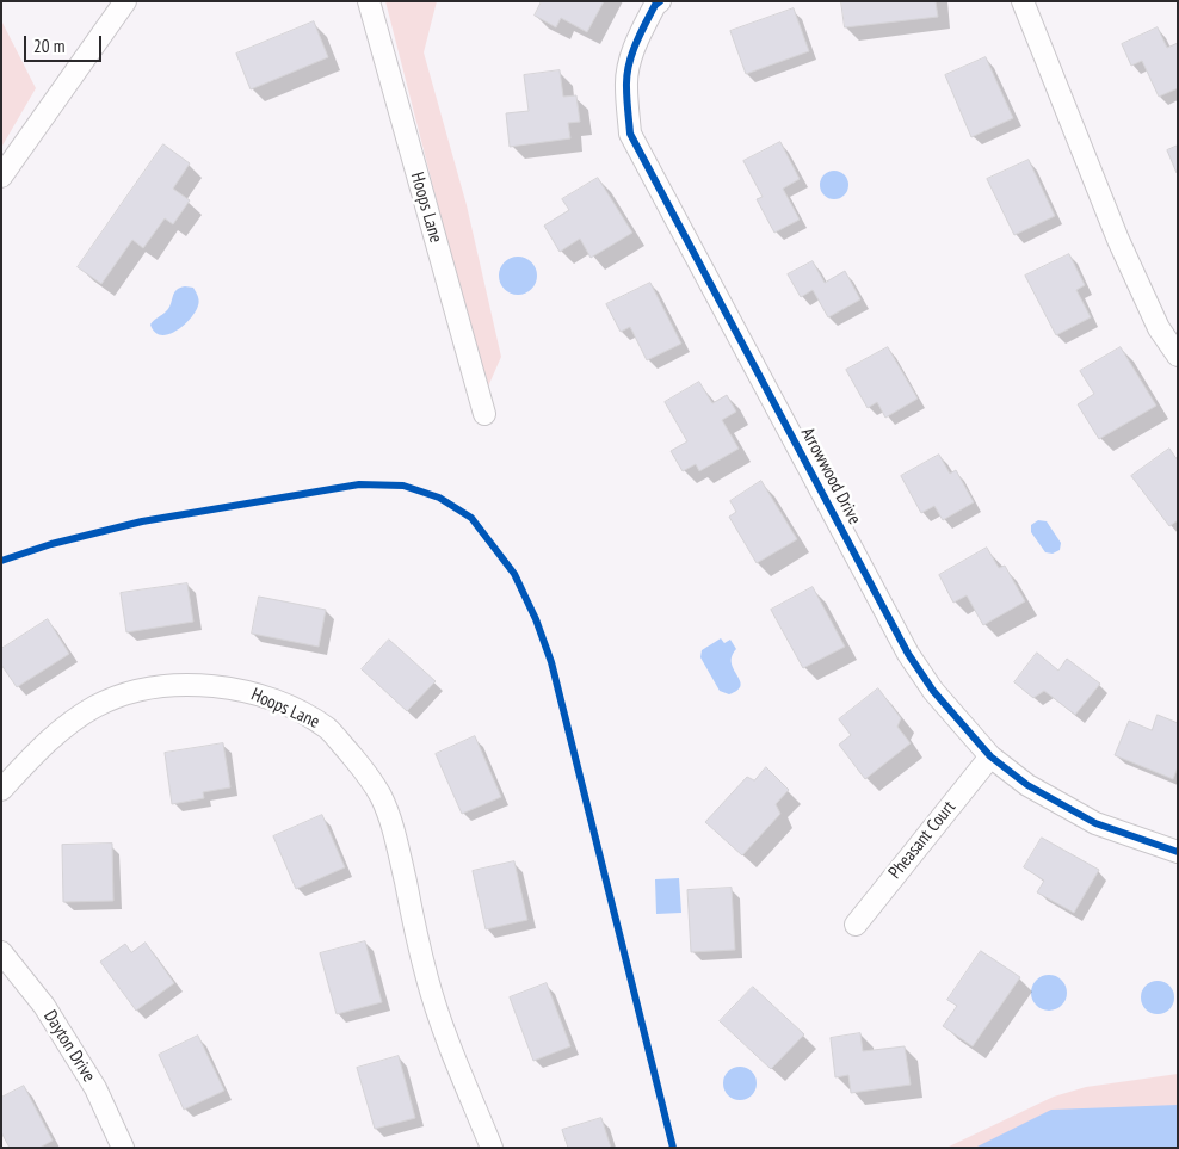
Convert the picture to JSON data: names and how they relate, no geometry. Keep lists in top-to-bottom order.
{
  "streets": {
    "street": [
      "Hoops Lane",
      "Arrowwood Drive",
      "Pheasant Court",
      "Dayton Drive"
    ]
  },
  "crossings": [
    ["Arrowwood Drive", "Pheasant Court"]
  ],
  "scale_bar": "20 m"
}
